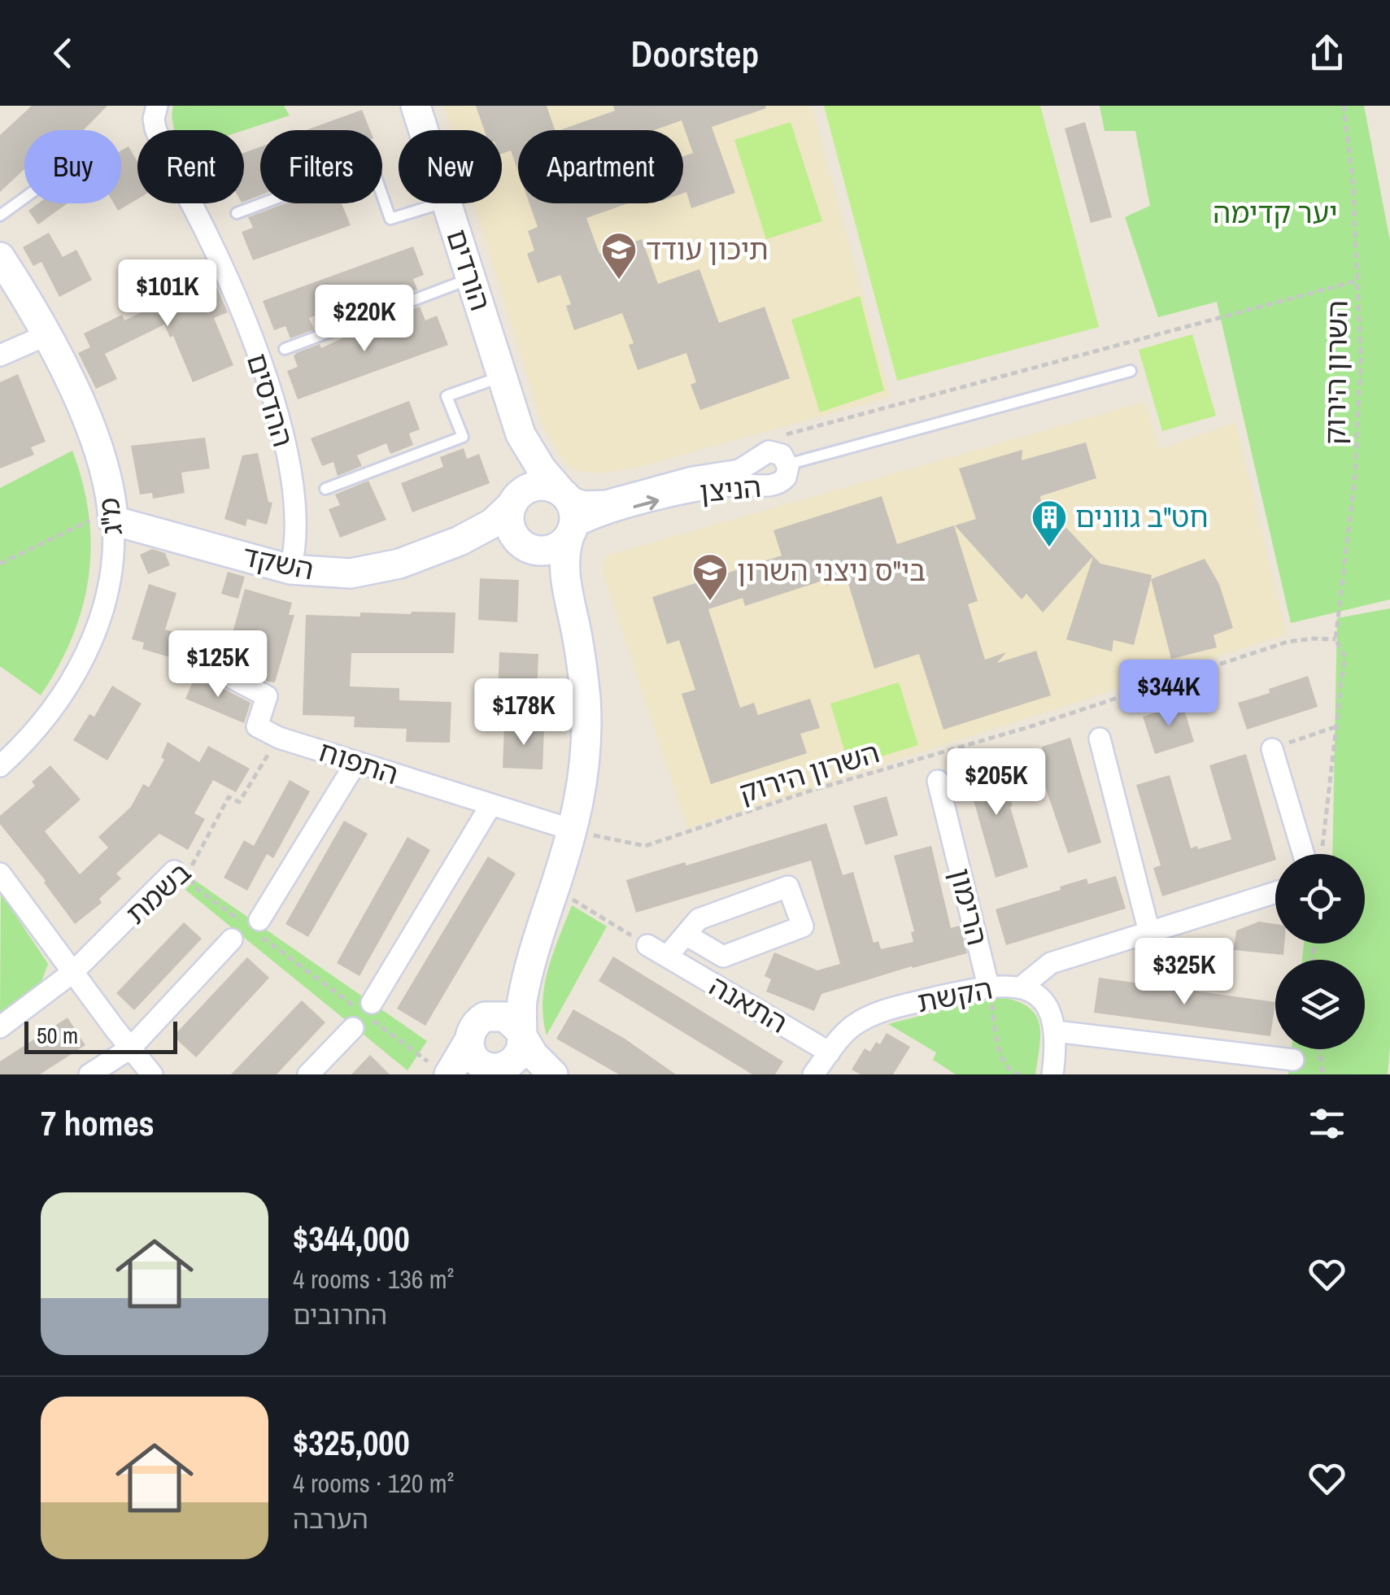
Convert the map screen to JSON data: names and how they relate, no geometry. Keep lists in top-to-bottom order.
{
  "streets": {
    "street": [
      "הורדים",
      "ההדסים",
      "הניצן",
      "מ\"ג",
      "השקד",
      "התפוח",
      "בשמת",
      "הרימון",
      "הקשת",
      "התאנה"
    ],
    "path": ["השרון הירוק"]
  },
  "crossings": [
    ["הורדים", "הניצן"],
    ["הורדים", "השקד"],
    ["השרון הירוק", "התפוח"],
    ["ההדסים", "השקד"],
    ["הניצן", "השקד"],
    ["מ\"ג", "השקד"],
    ["התפוח", "בשמת"],
    ["הרימון", "הקשת"],
    ["הקשת", "התאנה"]
  ],
  "parks": ["יער קדימה"],
  "places": {
    "school or university": ["תיכון עודד", "בי\"ס ניצני השרון"],
    "building": ["חט\"ב גוונים"]
  },
  "scale_bar": "50 m",
  "page": {
    "header": "Doorstep",
    "chip": [
      "Buy",
      "Rent",
      "Filters",
      "New",
      "Apartment"
    ],
    "price": [
      "$101K",
      "$220K",
      "$125K",
      "$344K",
      "$178K",
      "$205K",
      "$325K"
    ],
    "scale": "50 m",
    "heading": "7 homes",
    "list": [
      {
        "name": "$344,000",
        "note": "4 rooms · 136 m² · החרובים"
      },
      {
        "name": "$325,000",
        "note": "4 rooms · 120 m² · הערבה"
      }
    ]
  }
}
